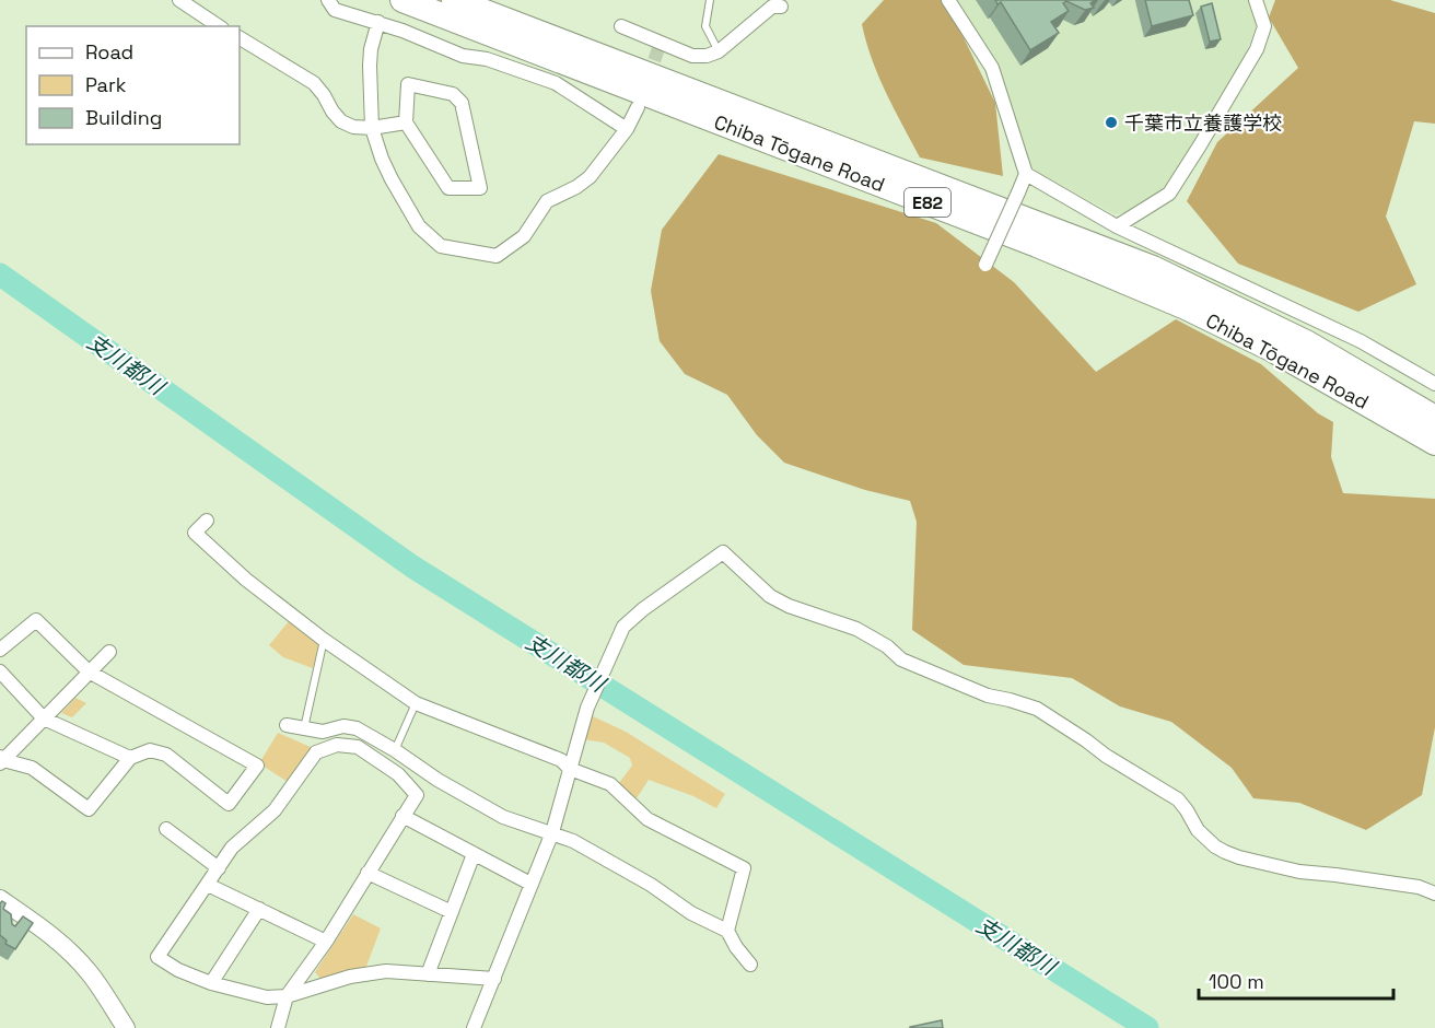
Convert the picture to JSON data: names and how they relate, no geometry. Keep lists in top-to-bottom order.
{
  "streets": {
    "highway": ["Chiba Tōgane Road", "E82"]
  },
  "water": ["支川都川"],
  "places": ["千葉市立養護学校"],
  "legend": ["Road", "Park", "Building"],
  "scale_bar": "100 m"
}
